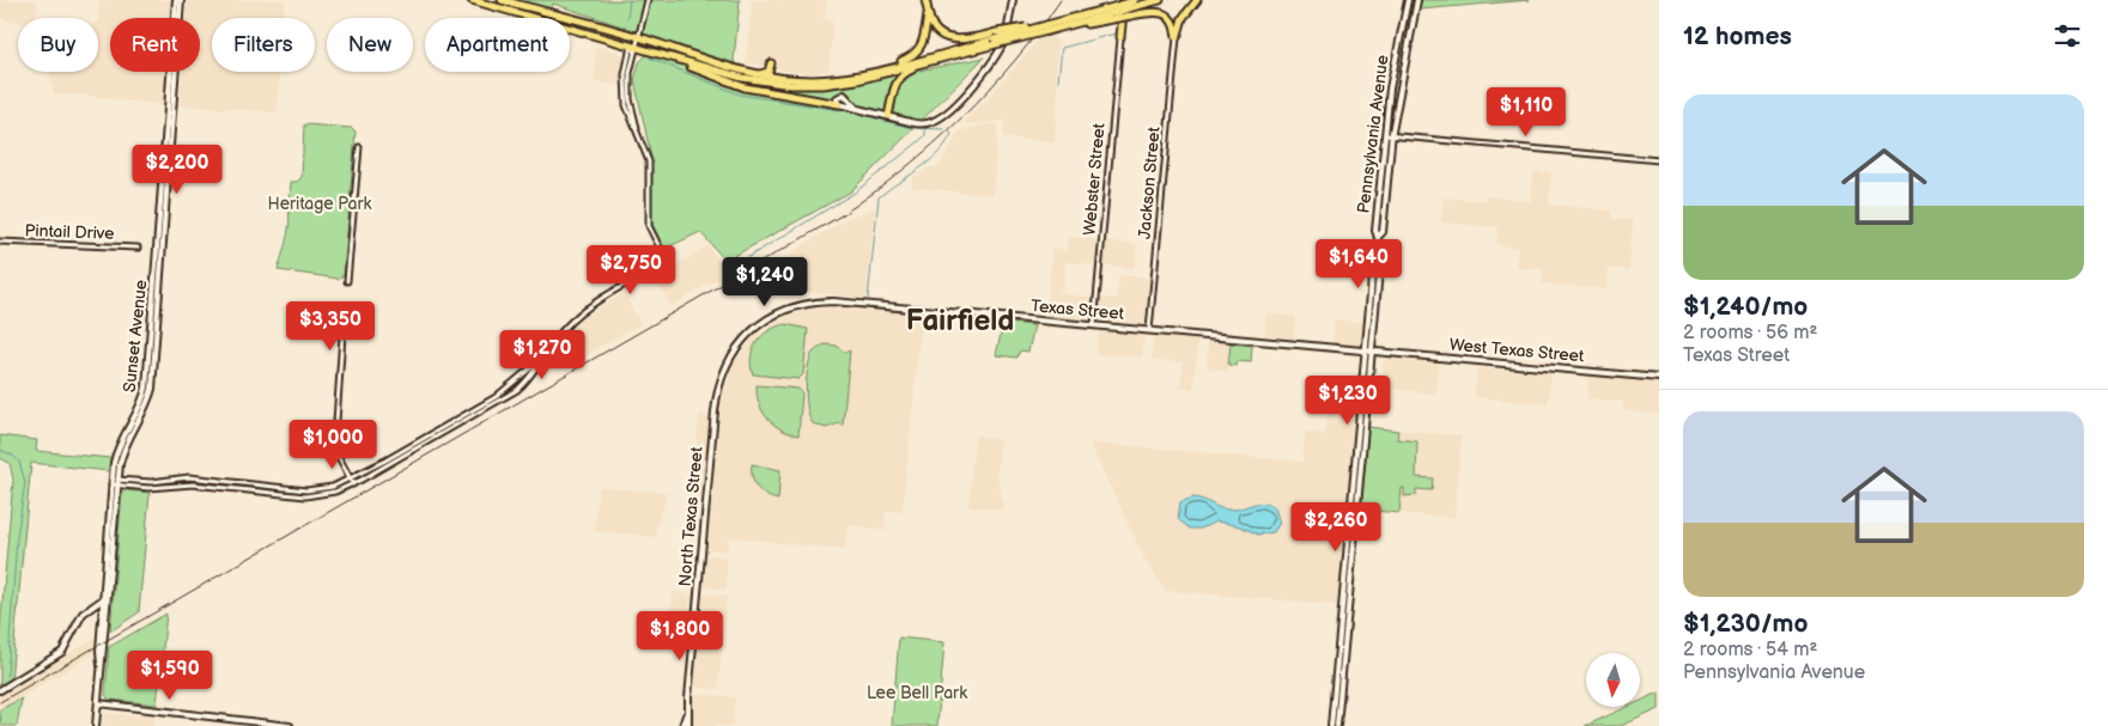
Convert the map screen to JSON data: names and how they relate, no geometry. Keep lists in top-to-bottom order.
{
  "streets": {
    "main road": [
      "Pennsylvania Avenue",
      "Texas Street",
      "Sunset Avenue",
      "West Texas Street",
      "North Texas Street"
    ],
    "street": ["Webster Street", "Jackson Street", "Pintail Drive"]
  },
  "crossings": [
    ["Pennsylvania Avenue", "Texas Street"],
    ["Pennsylvania Avenue", "West Texas Street"],
    ["Webster Street", "Texas Street"],
    ["Jackson Street", "Texas Street"],
    ["Texas Street", "West Texas Street"],
    ["Texas Street", "North Texas Street"]
  ],
  "districts": ["Fairfield"],
  "parks": ["Heritage Park", "Lee Bell Park"],
  "north": "bottom",
  "page": {
    "heading": "12 homes",
    "chip": [
      "Buy",
      "Rent",
      "Filters",
      "New",
      "Apartment"
    ],
    "list": [
      {
        "name": "$1,240/mo",
        "note": "2 rooms · 56 m² · Texas Street"
      },
      {
        "name": "$1,230/mo",
        "note": "2 rooms · 54 m² · Pennsylvania Avenue"
      }
    ],
    "price": [
      "$1,110",
      "$2,200",
      "$1,640",
      "$2,750",
      "$1,240",
      "$3,350",
      "$1,270",
      "$1,230",
      "$1,000",
      "$2,260",
      "$1,800",
      "$1,590"
    ]
  }
}
